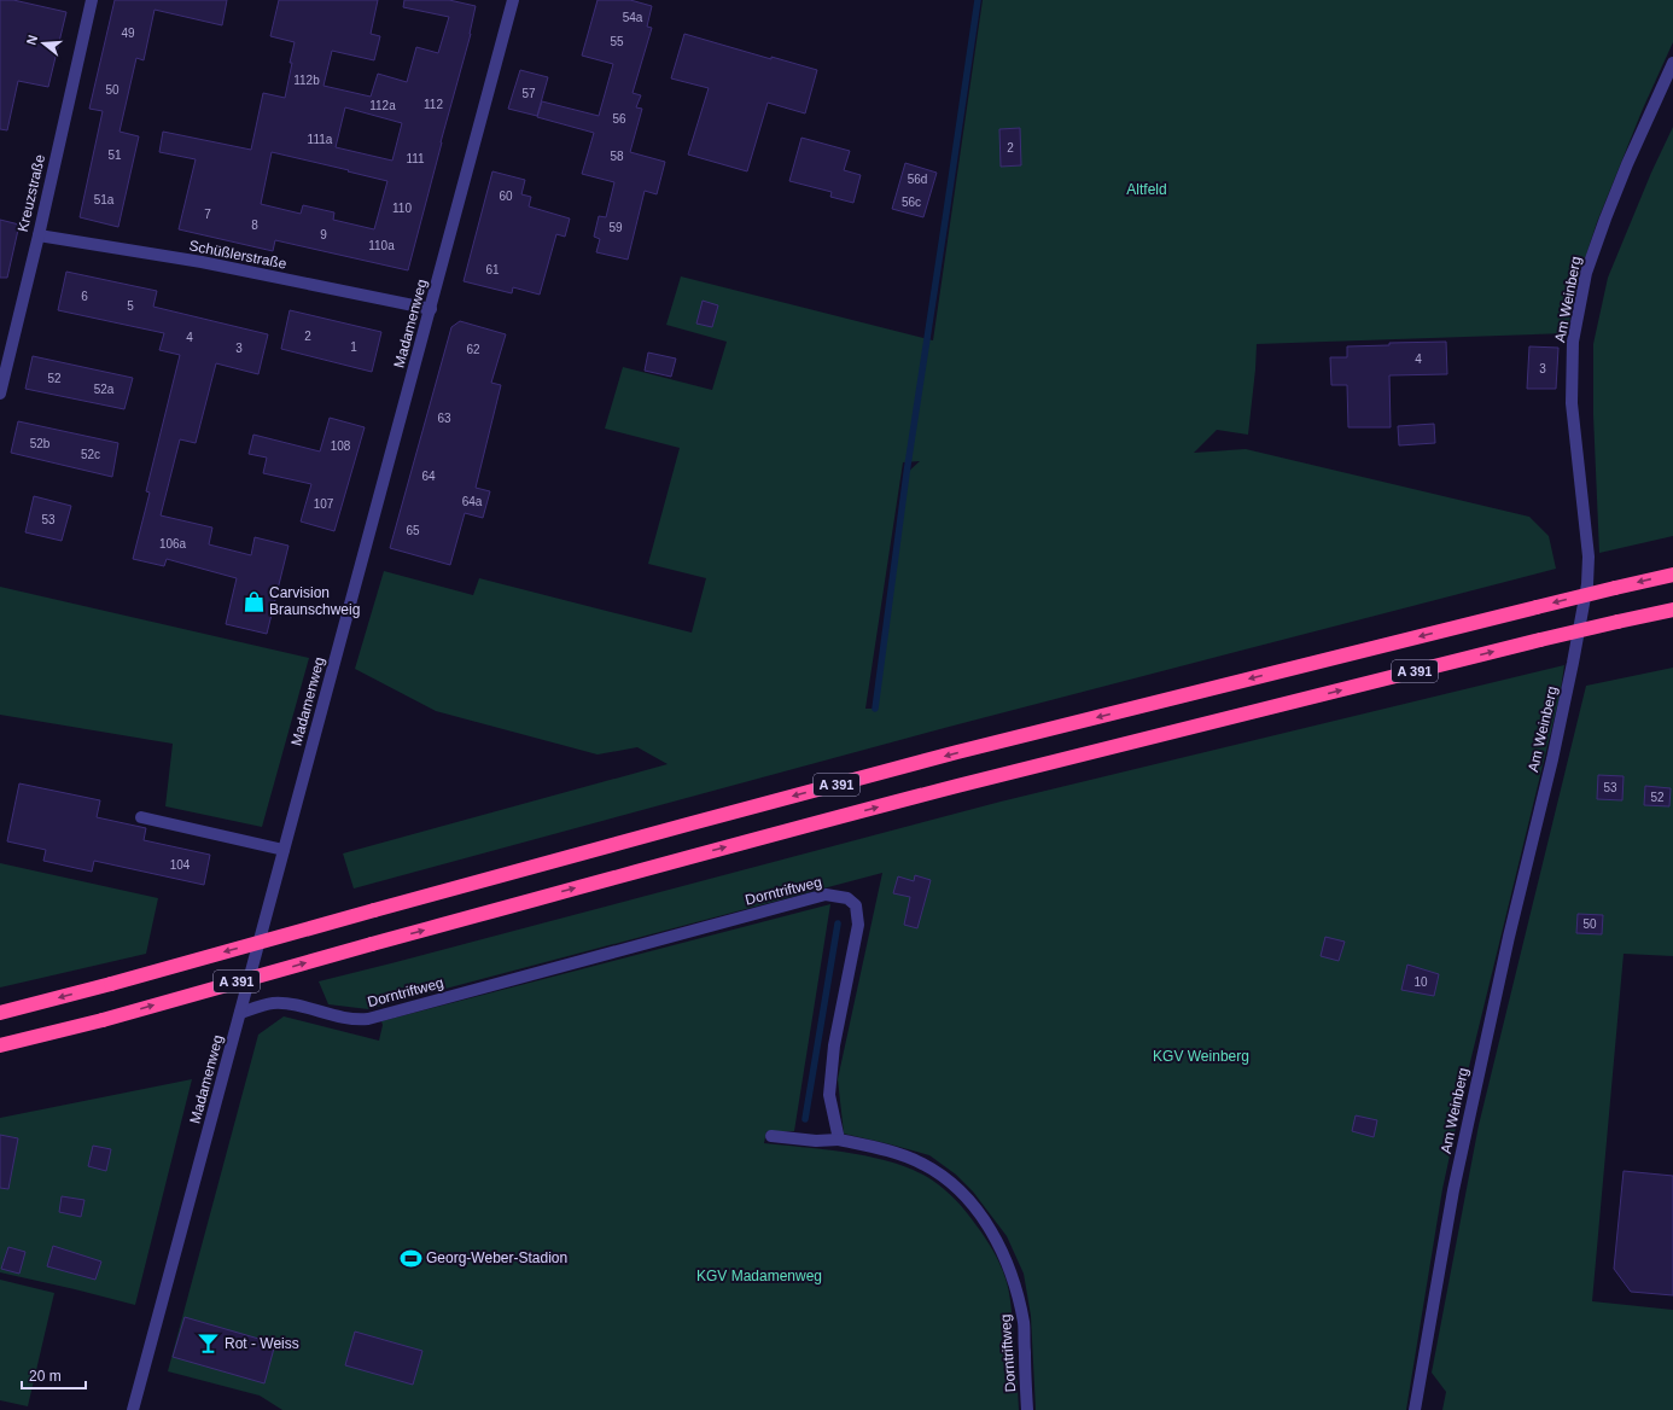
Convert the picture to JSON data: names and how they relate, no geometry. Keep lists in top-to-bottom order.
{
  "streets": {
    "highway": ["A 391"],
    "street": [
      "Kreuzstraße",
      "Schüßlerstraße",
      "Am Weinberg",
      "Madamenweg",
      "Dorntriftweg"
    ]
  },
  "crossings": [
    ["Kreuzstraße", "Schüßlerstraße"],
    ["Schüßlerstraße", "Madamenweg"],
    ["Madamenweg", "Dorntriftweg"]
  ],
  "parks": ["Altfeld", "KGV Weinberg", "KGV Madamenweg"],
  "places": {
    "shop": ["Carvision Braunschweig"],
    "sports": ["Georg-Weber-Stadion"],
    "bar": ["Rot - Weiss"]
  },
  "house_numbers": [
    "54a",
    "49",
    "55",
    "112b",
    "50",
    "57",
    "112",
    "112a",
    "56",
    "111a",
    "2",
    "51",
    "58",
    "111",
    "56d",
    "60",
    "51a",
    "56c",
    "110",
    "7",
    "8",
    "59",
    "9",
    "110a",
    "61",
    "6",
    "5",
    "2",
    "4",
    "1",
    "3",
    "62",
    "4",
    "3",
    "52",
    "52a",
    "63",
    "52b",
    "108",
    "52c",
    "64",
    "64a",
    "107",
    "53",
    "65",
    "106a",
    "53",
    "52",
    "104",
    "50",
    "10"
  ],
  "scale_bar": "20 m",
  "north": "left"
}
